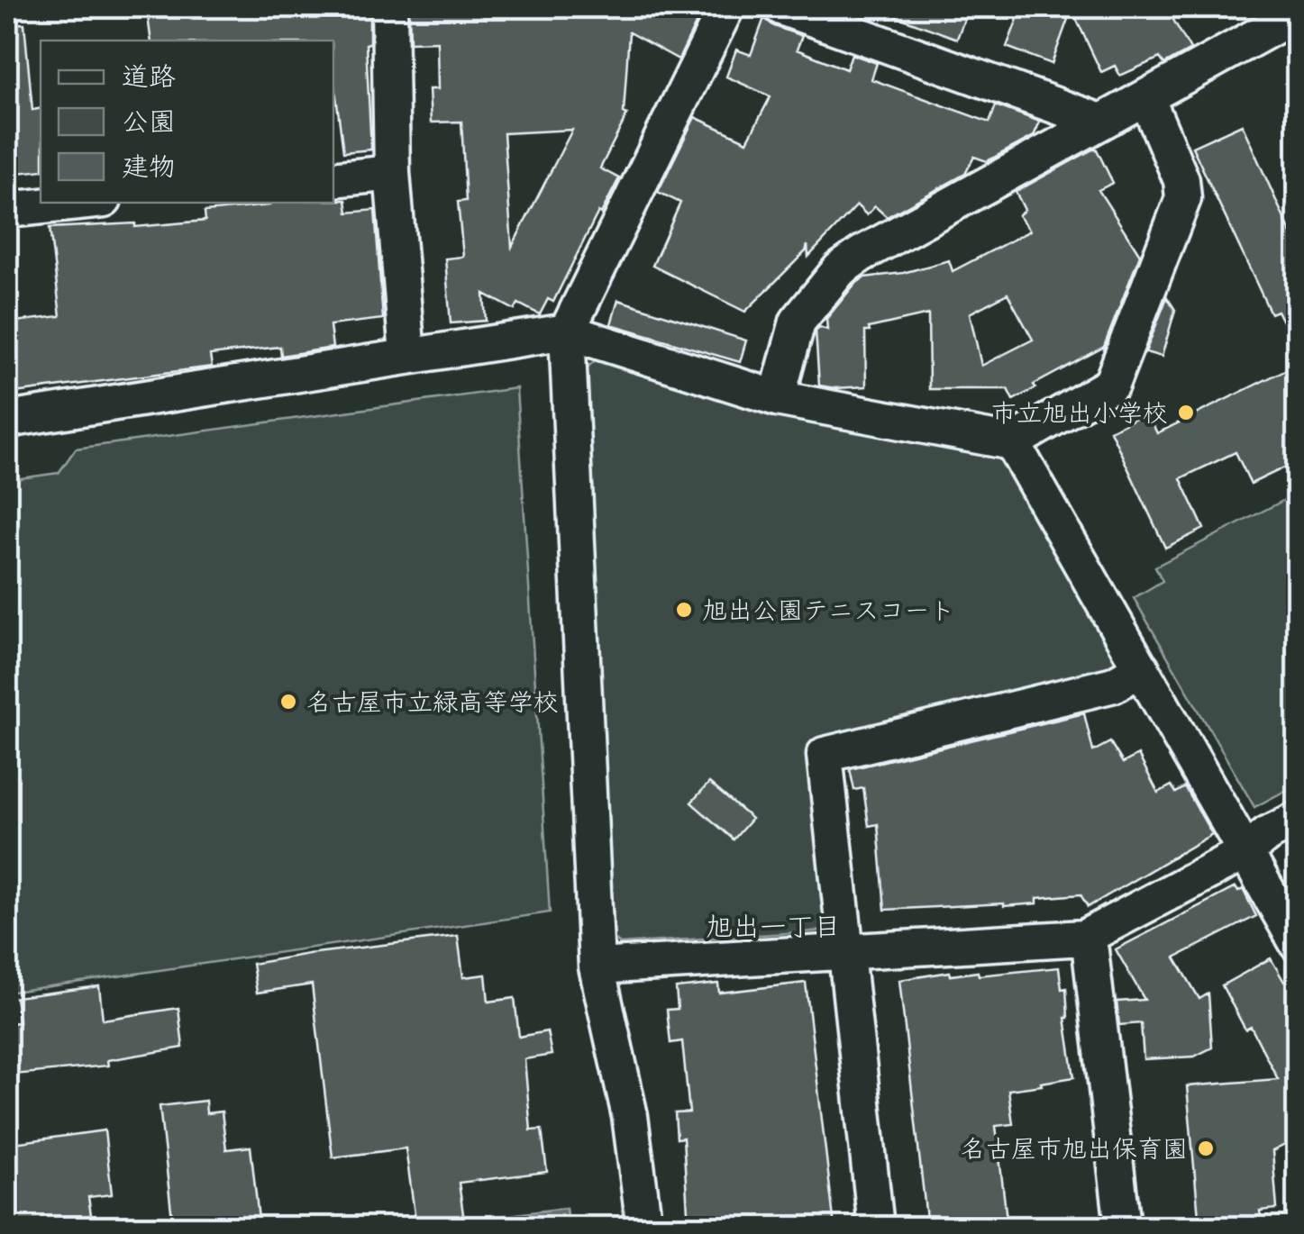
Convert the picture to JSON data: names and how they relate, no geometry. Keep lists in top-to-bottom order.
{
  "districts": ["旭出一丁目"],
  "places": [
    "市立旭出小学校",
    "旭出公園テニスコート",
    "名古屋市立緑高等学校",
    "名古屋市旭出保育園"
  ],
  "legend": ["道路", "公園", "建物"]
}
